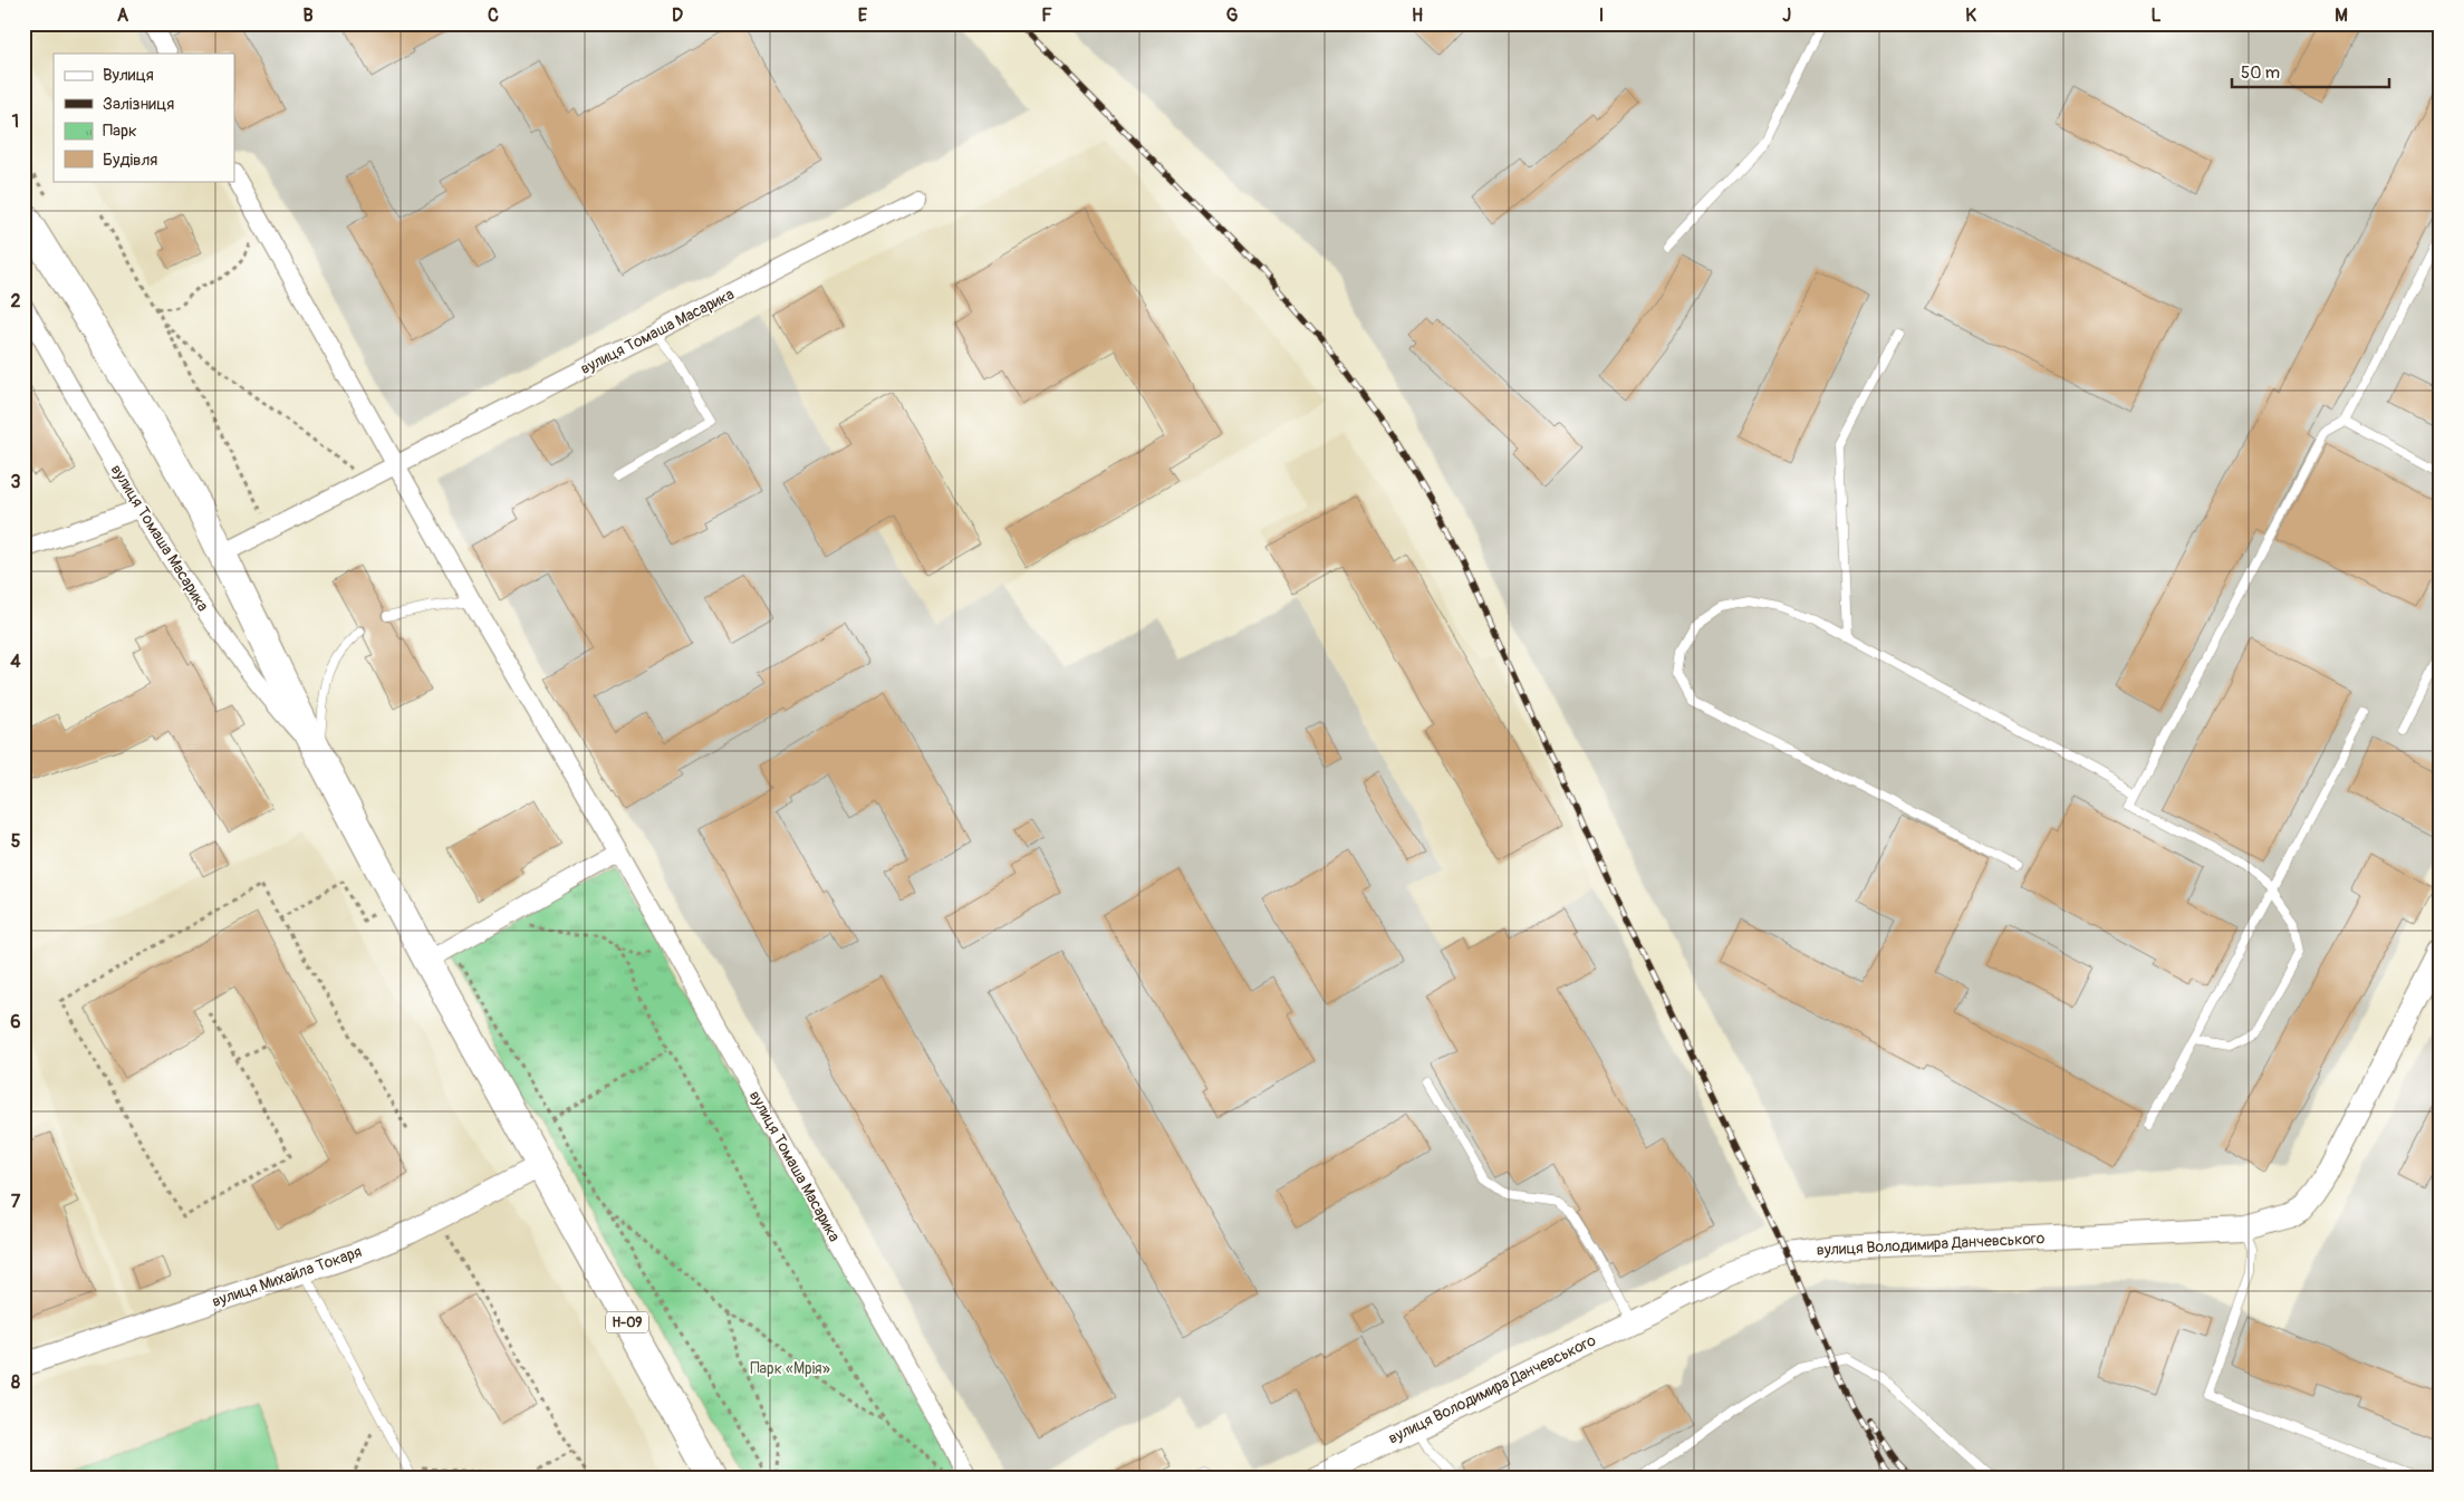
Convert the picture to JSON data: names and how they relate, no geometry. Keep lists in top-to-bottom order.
{
  "streets": {
    "main road": ["вулиця Томаша Масарика", "Н-09"],
    "street": ["вулиця Володимира Данчевського", "вулиця Михайла Токаря"]
  },
  "crossings": [
    ["вулиця Томаша Масарика", "вулиця Михайла Токаря"]
  ],
  "parks": ["Парк «Мрія»"],
  "legend": [
    "Вулиця",
    "Залізниця",
    "Парк",
    "Будівля"
  ],
  "scale_bar": "50 m",
  "grid": {
    "columns": [
      "A",
      "B",
      "C",
      "D",
      "E",
      "F",
      "G",
      "H",
      "I",
      "J",
      "K",
      "L",
      "M"
    ],
    "rows": [
      "1",
      "2",
      "3",
      "4",
      "5",
      "6",
      "7",
      "8"
    ]
  }
}
